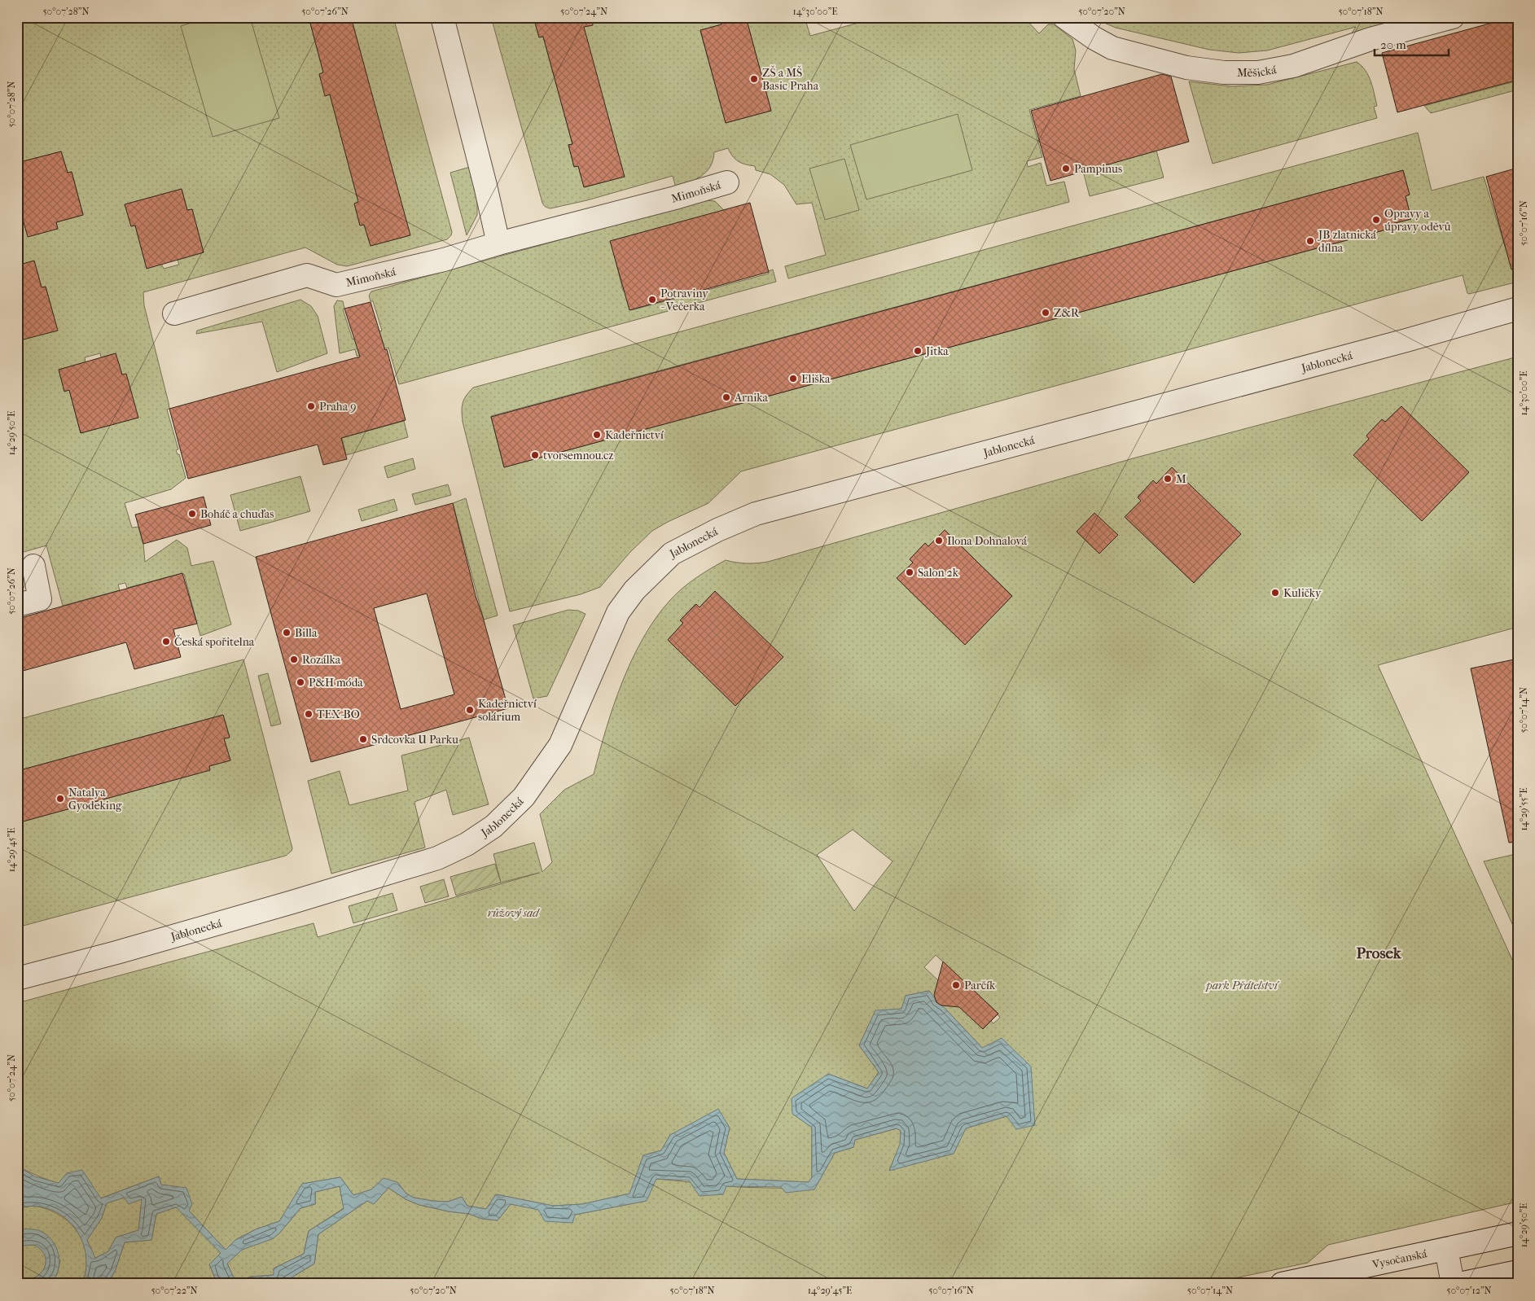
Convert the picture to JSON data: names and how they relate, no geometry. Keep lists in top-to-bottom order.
{
  "streets": {
    "street": [
      "Měšická",
      "Mimoňská",
      "Jablonecká",
      "Vysočanská"
    ]
  },
  "districts": ["Prosek"],
  "parks": ["růžový sad", "park Přátelství"],
  "places": [
    "ZŠ a MŠ Basic Praha",
    "Pampinus",
    "Opravy a úpravy oděvů",
    "JB zlatnická dílna",
    "Potraviny - Večerka",
    "Z&R",
    "Jitka",
    "Eliška",
    "Arnika",
    "Praha 9",
    "Kadeřnictví",
    "tvorsemnou.cz",
    "M",
    "Boháč a chuďas",
    "Ilona Dohnalová",
    "Salon 2k",
    "Kuličky",
    "Billa",
    "Česká spořitelna",
    "Rozálka",
    "P&H móda",
    "Kadeřnictví solárium",
    "TEX-BO",
    "Srdcovka U Parku",
    "Natalya Gyodeking",
    "Parčík"
  ],
  "scale_bar": "20 m",
  "coordinates": [
    "50°07'28\"N",
    "50°07'26\"N",
    "50°07'24\"N",
    "14°30'00\"E",
    "50°07'20\"N",
    "50°07'18\"N",
    "50°07'16\"N",
    "14°29'50\"E",
    "50°07'14\"N",
    "14°29'55\"E",
    "14°29'45\"E",
    "50°07'22\"N",
    "50°07'12\"N"
  ]
}
